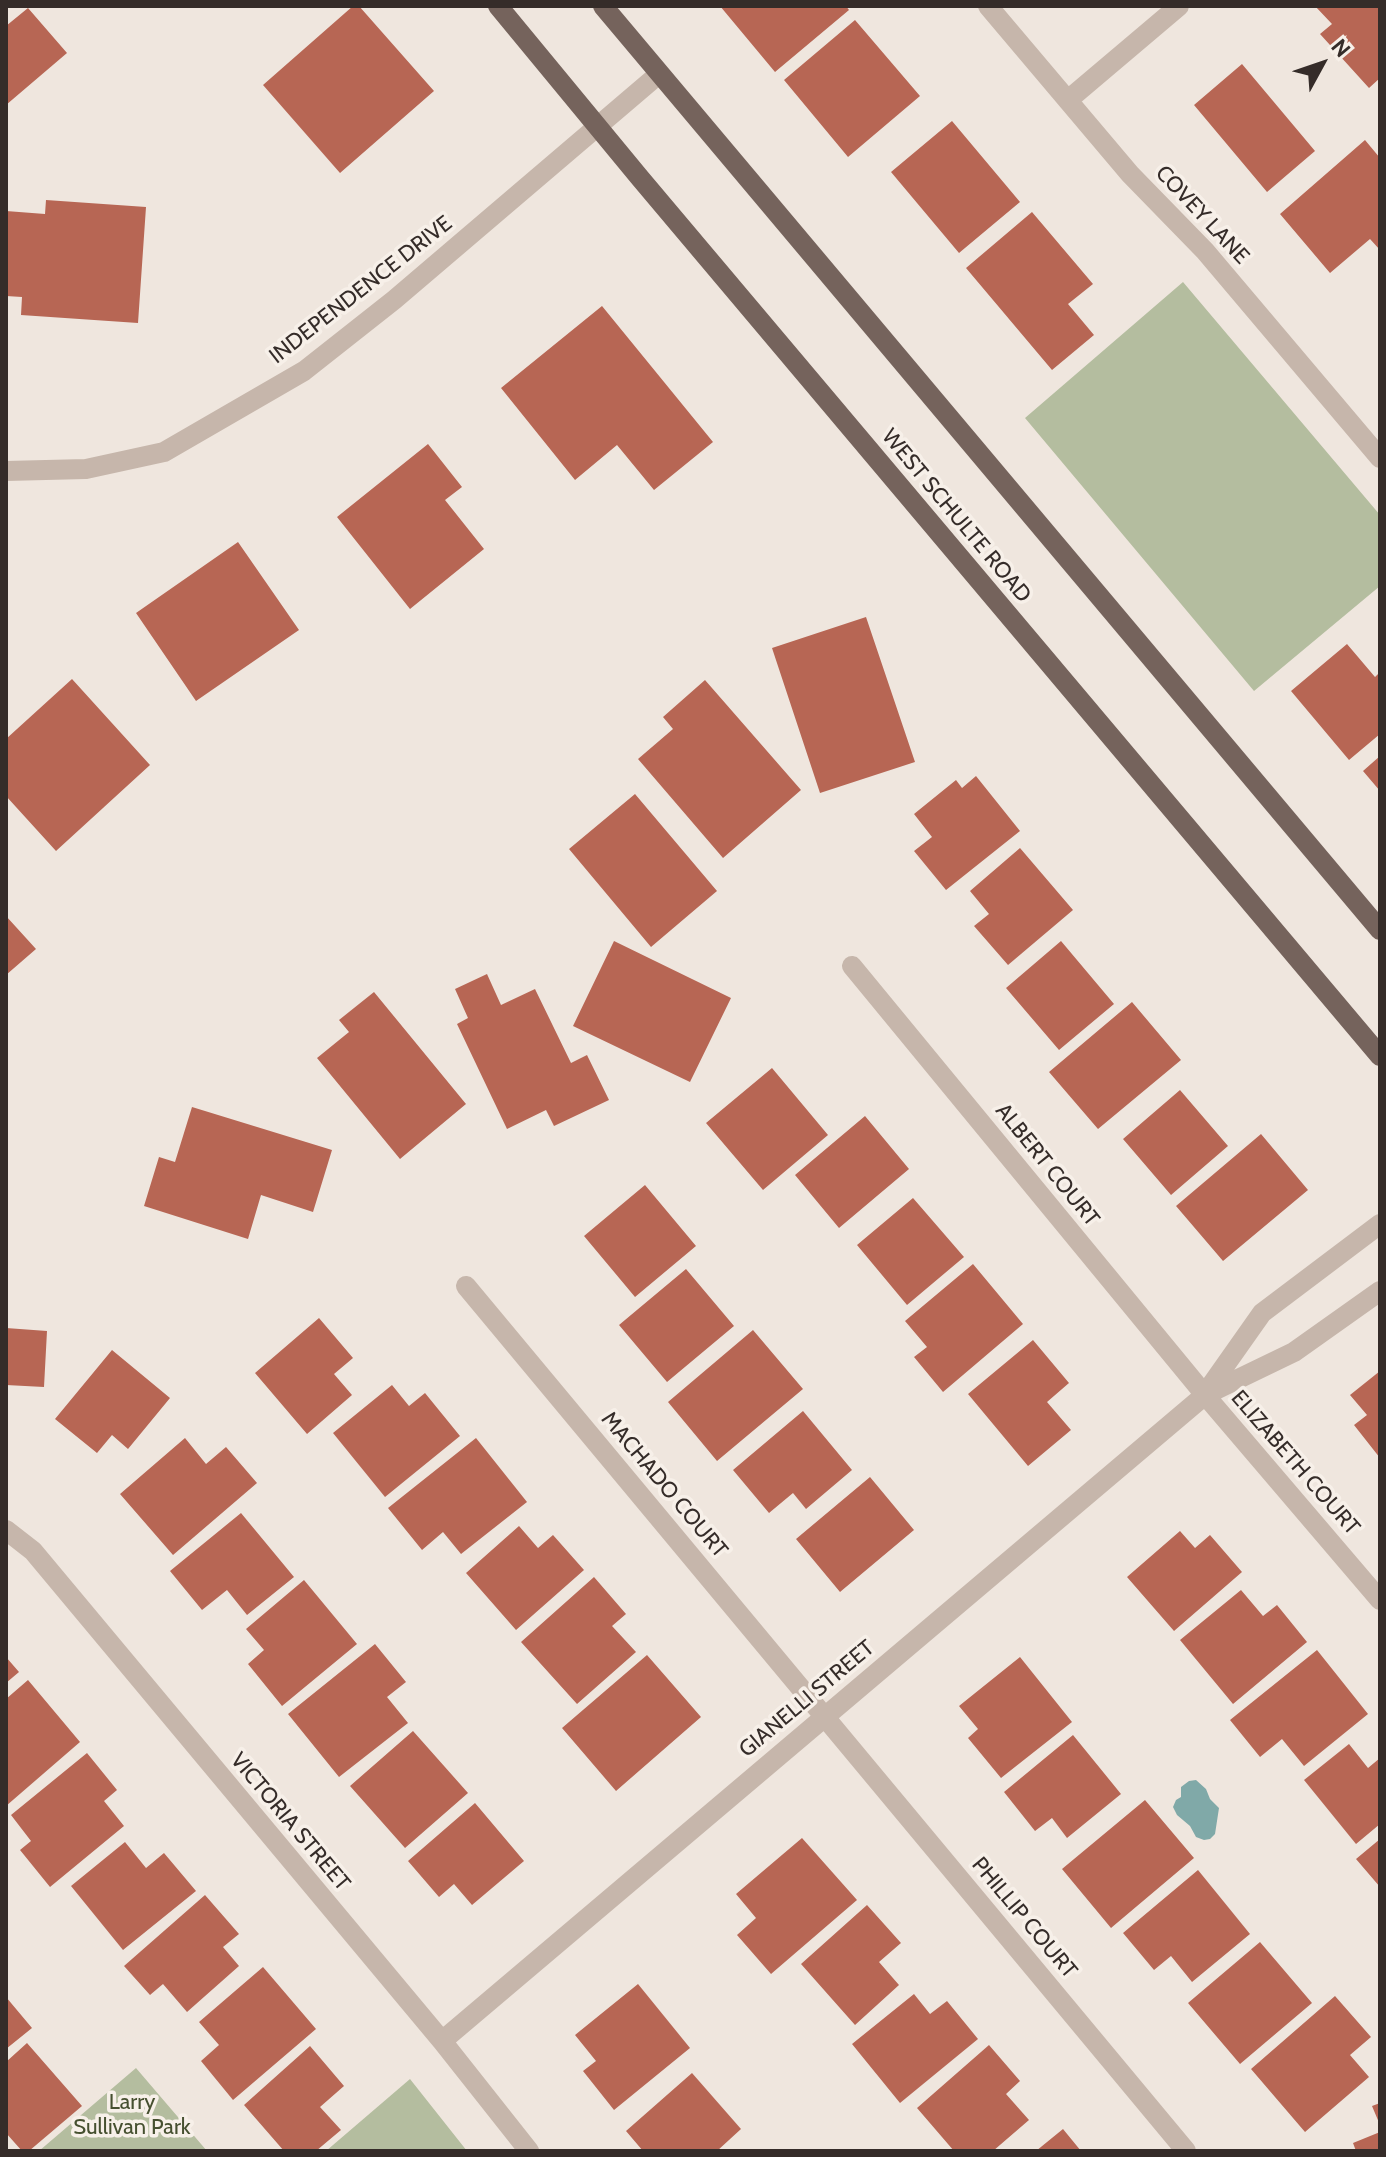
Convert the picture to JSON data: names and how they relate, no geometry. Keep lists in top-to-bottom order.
{
  "streets": {
    "main road": ["WEST SCHULTE ROAD"],
    "street": [
      "COVEY LANE",
      "INDEPENDENCE DRIVE",
      "ALBERT COURT",
      "ELIZABETH COURT",
      "MACHADO COURT",
      "GIANELLI STREET",
      "VICTORIA STREET",
      "PHILLIP COURT"
    ]
  },
  "crossings": [
    ["INDEPENDENCE DRIVE", "WEST SCHULTE ROAD"],
    ["ALBERT COURT", "ELIZABETH COURT"],
    ["ALBERT COURT", "GIANELLI STREET"],
    ["ELIZABETH COURT", "GIANELLI STREET"],
    ["MACHADO COURT", "GIANELLI STREET"],
    ["MACHADO COURT", "PHILLIP COURT"],
    ["GIANELLI STREET", "VICTORIA STREET"],
    ["GIANELLI STREET", "PHILLIP COURT"]
  ],
  "parks": ["Larry Sullivan Park"],
  "north": "top right"
}
